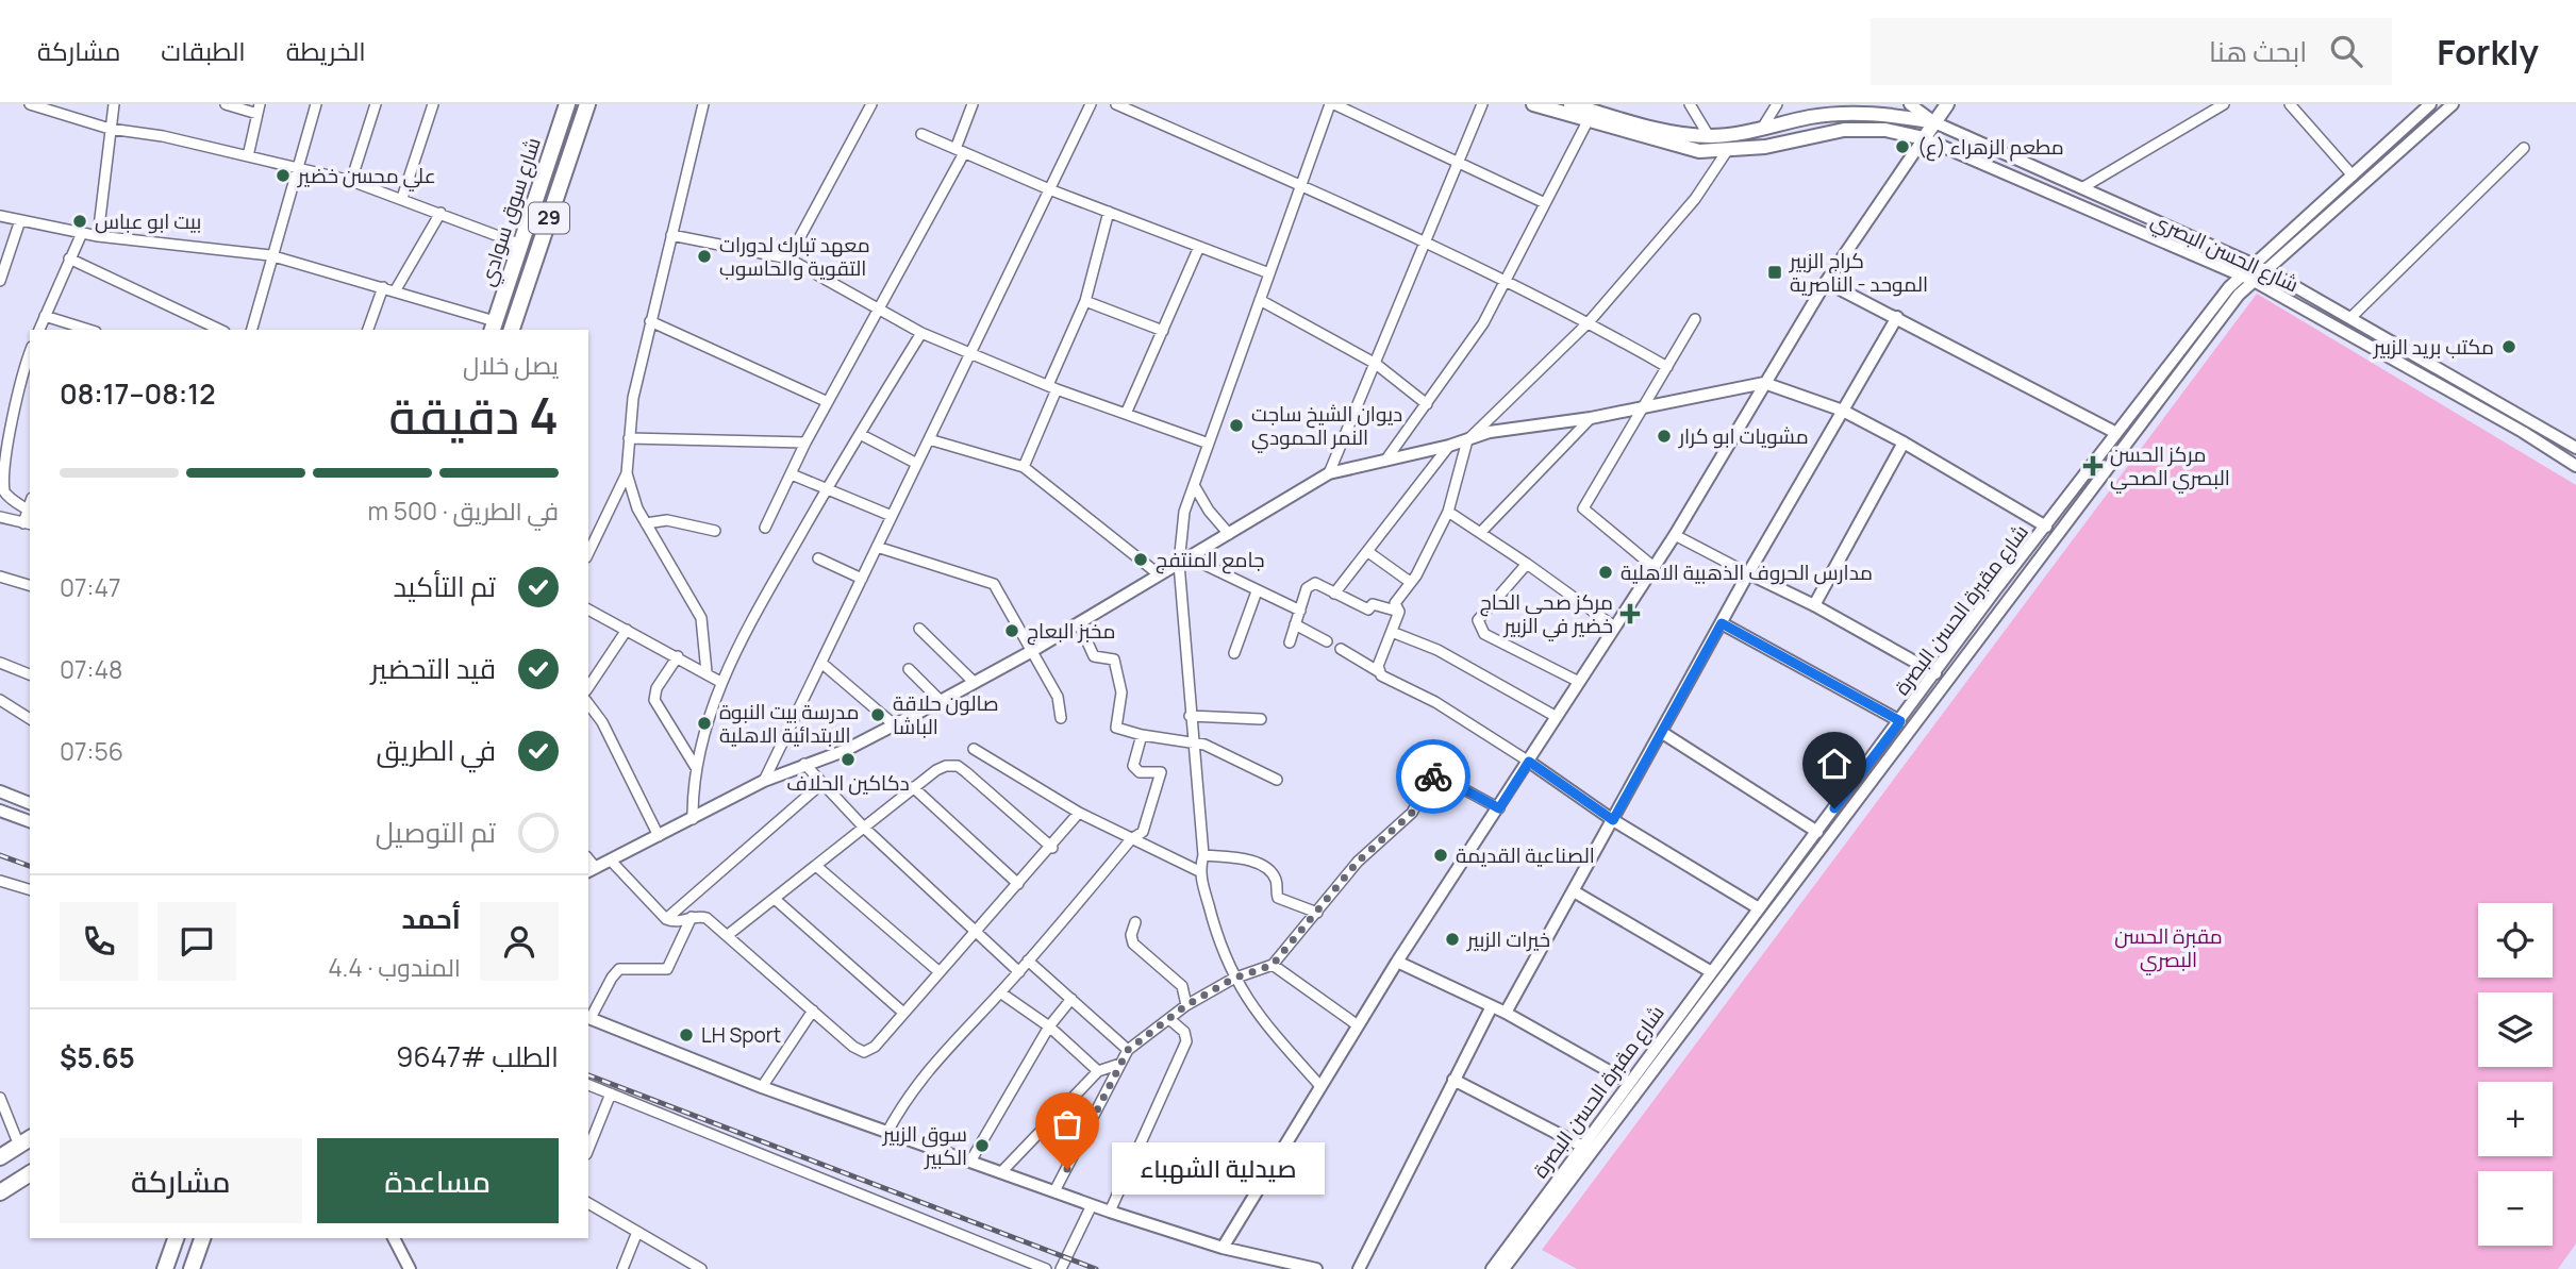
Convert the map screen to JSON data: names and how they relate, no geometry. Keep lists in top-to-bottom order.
{
  "streets": {
    "main road": ["شارع سوق سوادي", "29"],
    "street": ["شارع الحسن البصري", "شارع مقبرة الحسن البصرة"]
  },
  "crossings": [
    ["شارع الحسن البصري", "شارع مقبرة الحسن البصرة"]
  ],
  "parks": ["مقبرة الحسن البصري"],
  "places": {
    "other": [
      "مطعم الزهراء (ع)",
      "علي محسن خضير",
      "بيت ابو عباس",
      "معهد تبارك لدورات التقوية والحاسوب",
      "مكتب بريد الزبير",
      "ديوان الشيخ ساجت النمر الحمودي",
      "مشويات ابو كرار",
      "جامع المنتفج",
      "مدارس الحروف الذهبية الاهلية",
      "مخبز البعاج",
      "صالون حلاقة الباشا",
      "مدرسة بيت النبوة الابتدائية الاهلية",
      "دكاكين الحلاف",
      "الصناعية القديمة",
      "خيرات الزبير",
      "LH Sport",
      "سوق الزبير الكبير",
      "صيدلية الشهباء"
    ],
    "transit": ["كراج الزبير الموحد - الناصرية"],
    "health": ["مركز الحسن البصري الصحي", "مركز صحي الحاج خضير في الزبير"]
  },
  "page": {
    "header": "Forkly",
    "search": "ابحث هنا",
    "nav": ["الخريطة", "الطبقات", "مشاركة"],
    "heading": ["4 دقيقة", "يصل خلال", "08:12–08:17"],
    "panel": [
      "أحمد",
      "المندوب · 4.4",
      "الطلب #9647",
      "$5.65"
    ],
    "bar": "في الطريق · 500 m",
    "list": [
      ["تم التأكيد", "07:47"],
      ["قيد التحضير", "07:48"],
      ["في الطريق", "07:56"],
      "تم التوصيل"
    ],
    "map_buttons": ["+", "−"],
    "buttons": ["مساعدة", "مشاركة"],
    "bubble": "صيدلية الشهباء"
  }
}
